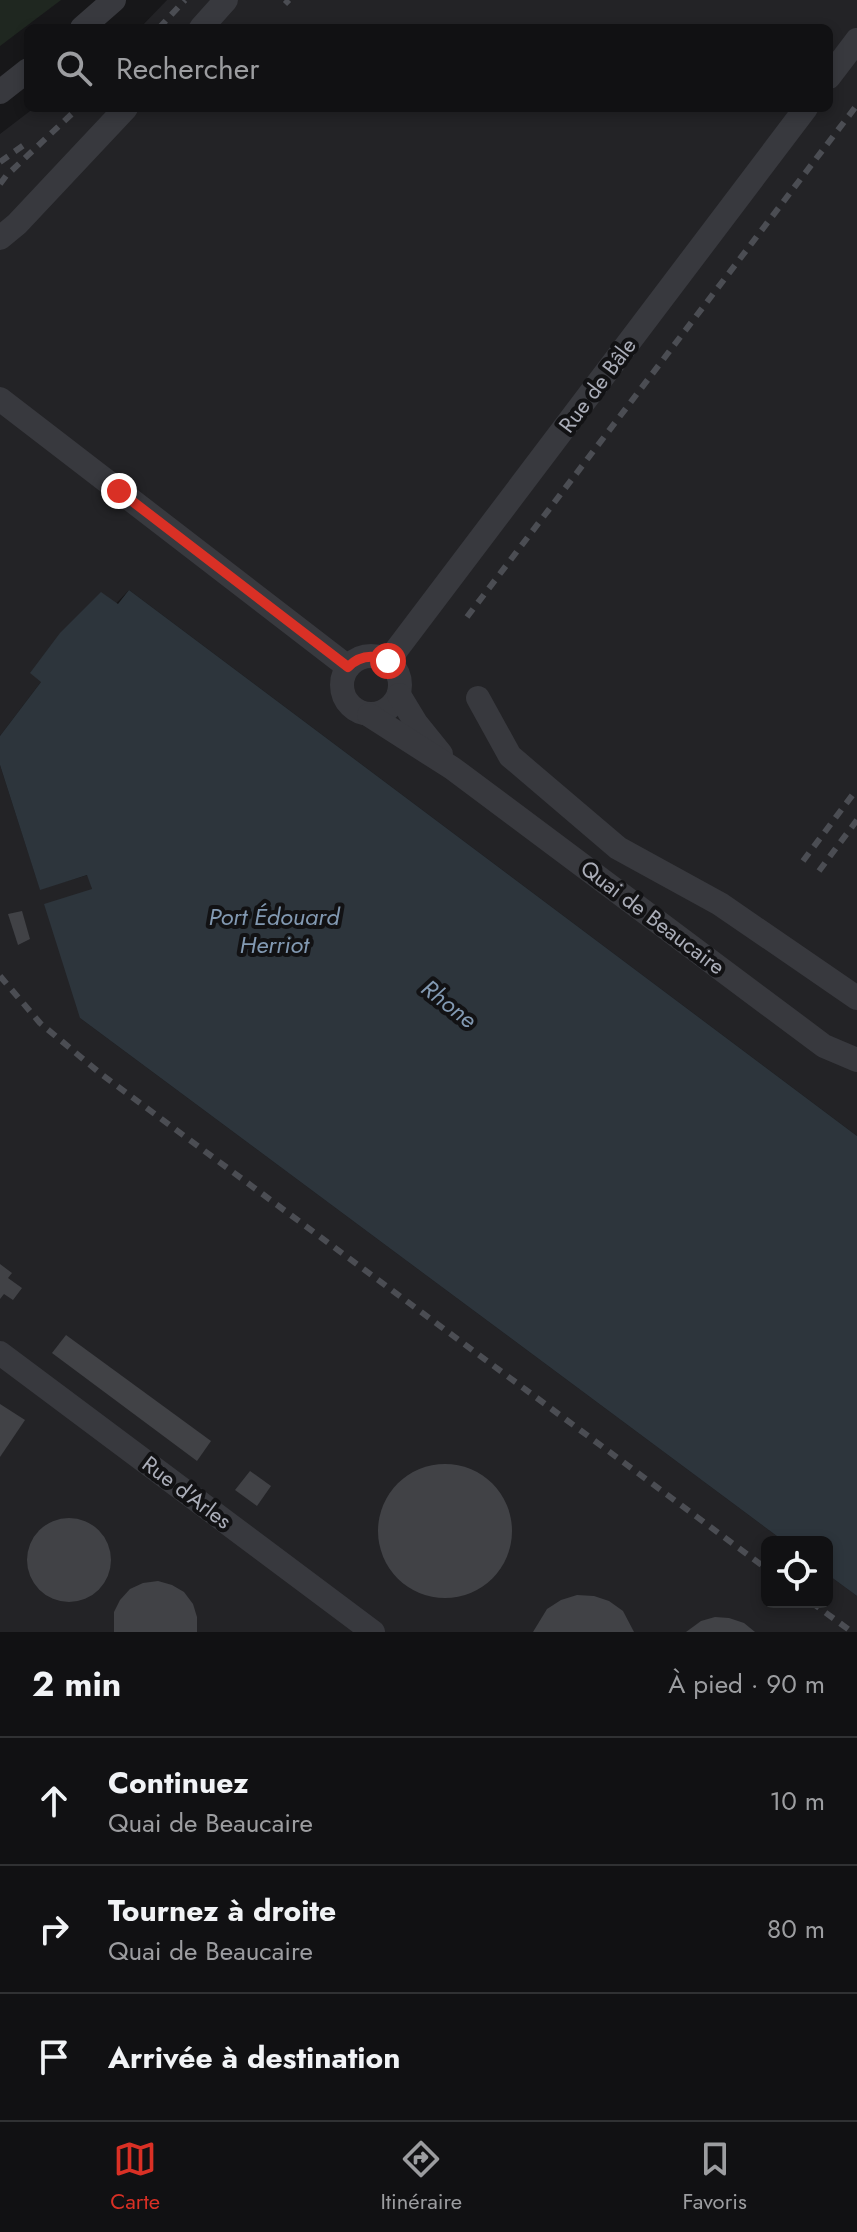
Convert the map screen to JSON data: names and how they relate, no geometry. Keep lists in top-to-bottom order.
{
  "streets": {
    "street": ["Rue de Bâle", "Quai de Beaucaire", "Rue d'Arles"]
  },
  "crossings": [
    ["Rue de Bâle", "Quai de Beaucaire"]
  ],
  "water": ["Port Édouard Herriot", "Rhone"],
  "page": {
    "search": "Rechercher",
    "heading": ["2 min", "À pied · 90 m"],
    "list": [
      ["Continuez", "Quai de Beaucaire", "10 m"],
      ["Tournez à droite", "Quai de Beaucaire", "80 m"],
      "Arrivée à destination"
    ],
    "nav": ["Carte", "Itinéraire", "Favoris"]
  }
}
